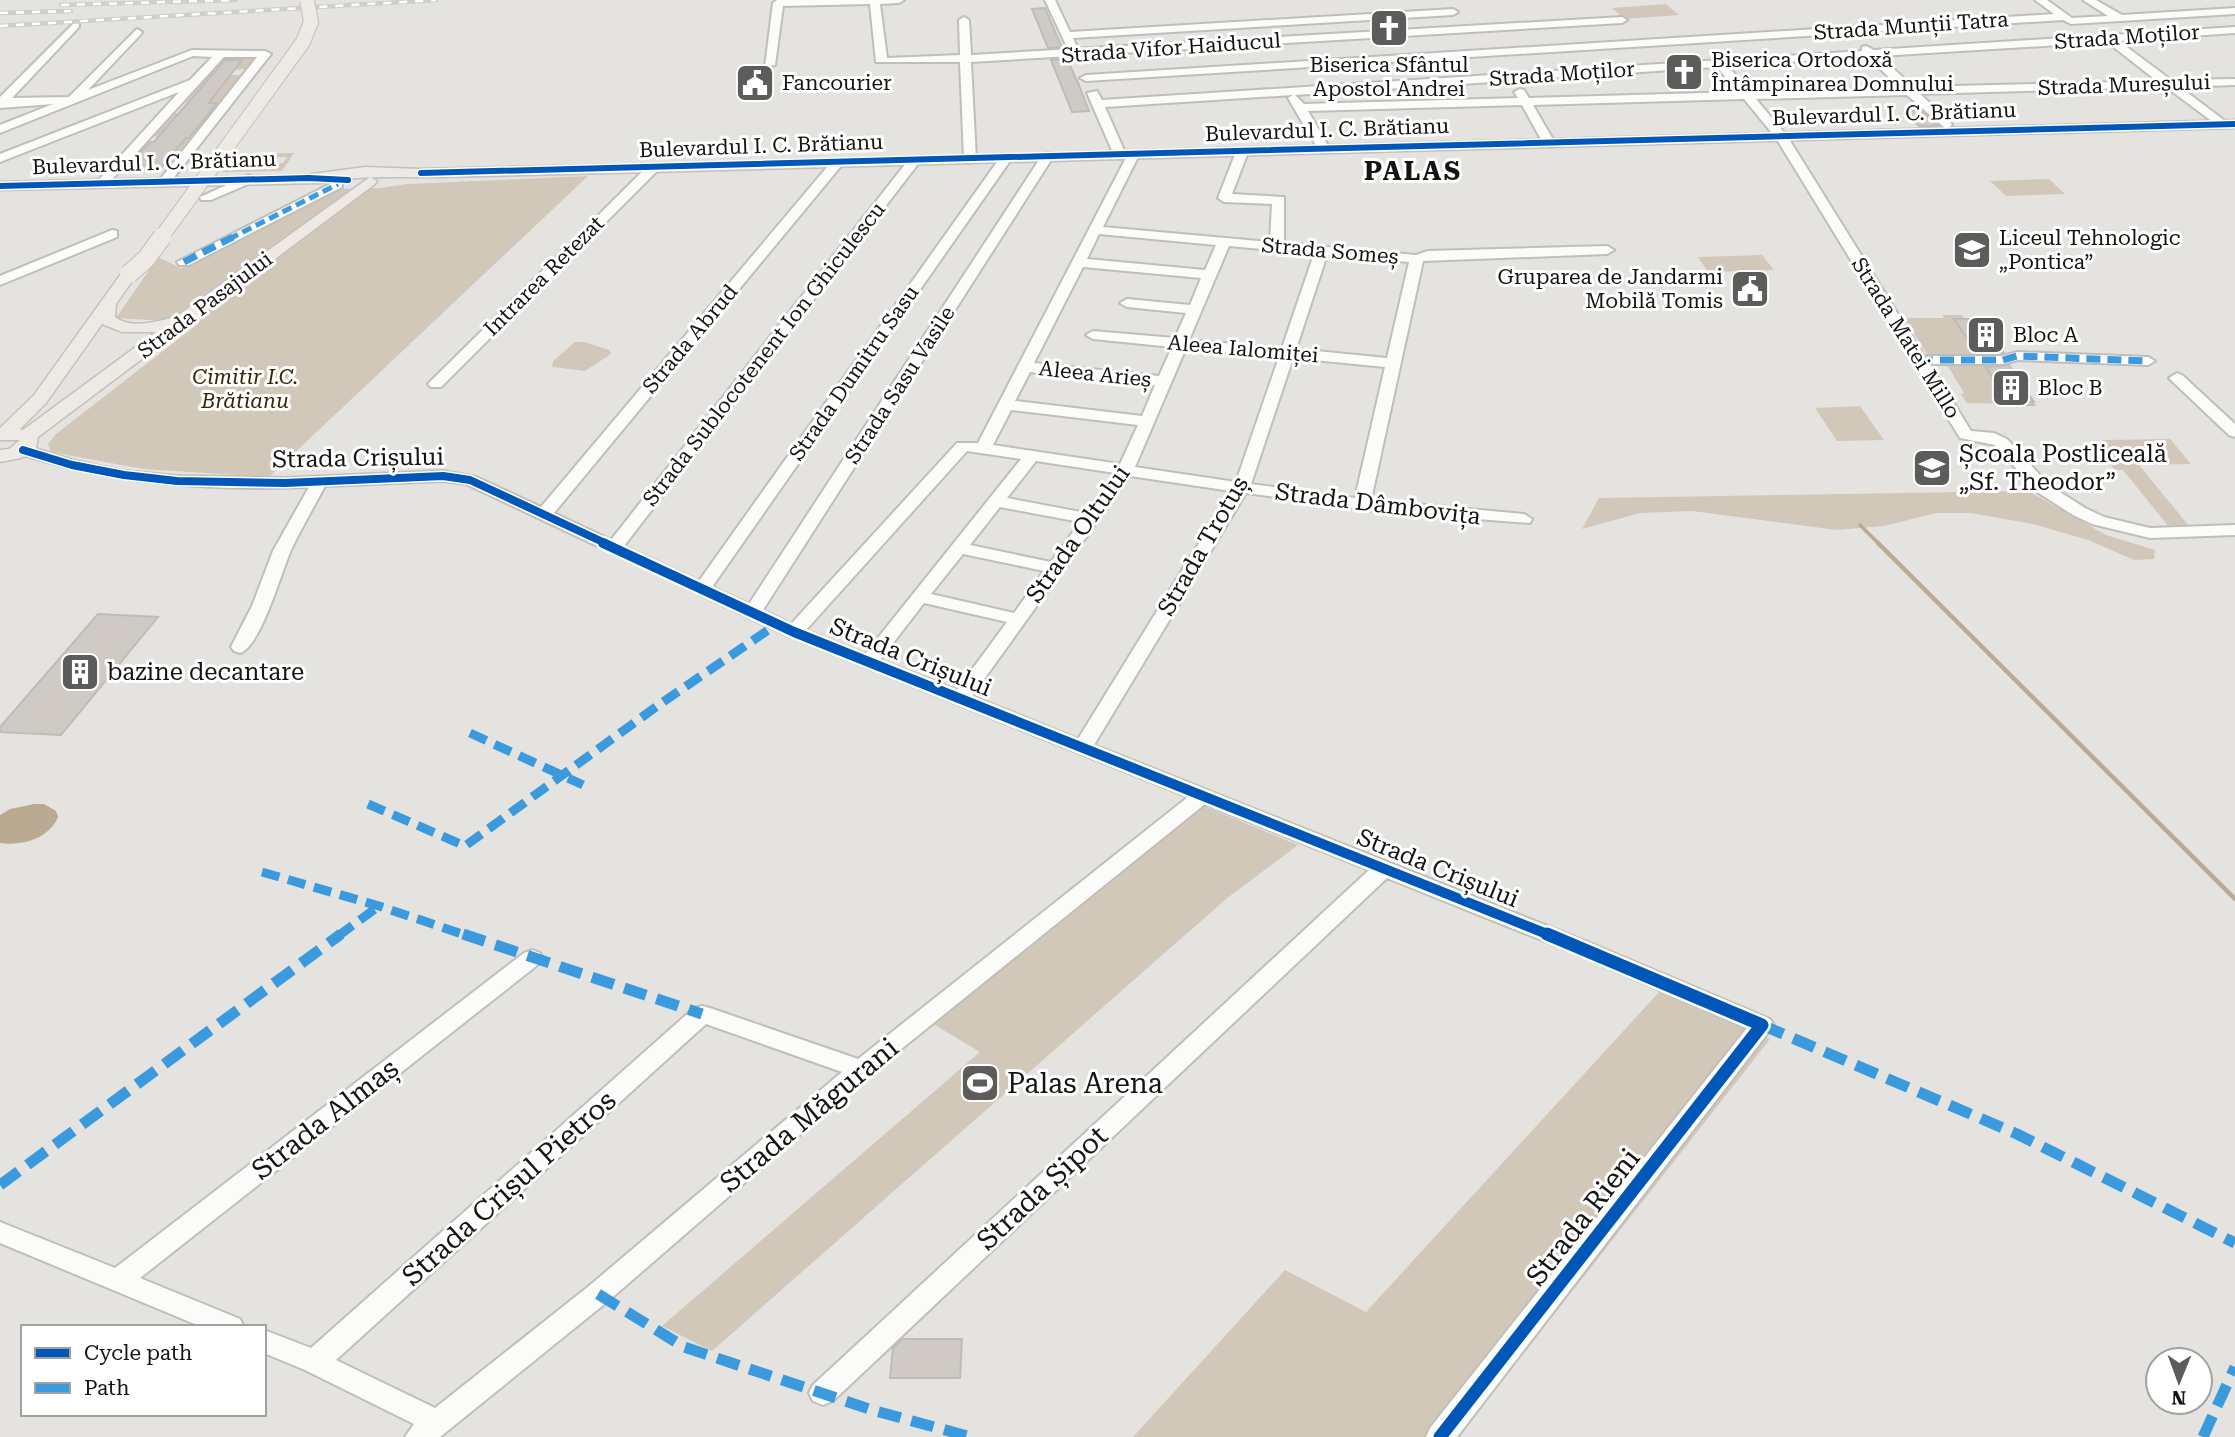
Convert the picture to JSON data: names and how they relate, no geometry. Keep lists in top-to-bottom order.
{
  "streets": {
    "main road": ["Bulevardul I. C. Brătianu", "Strada Pasajului"],
    "street": [
      "Strada Munții Tatra",
      "Strada Moților",
      "Strada Vifor Haiducul",
      "Strada Mureșului",
      "Strada Someș",
      "Intrarea Retezat",
      "Strada Matei Millo",
      "Strada Abrud",
      "Aleea Ialomiței",
      "Strada Sublocotenent Ion Ghiculescu",
      "Strada Dumitru Sasu",
      "Aleea Arieș",
      "Strada Sasu Vasile",
      "Strada Crișului",
      "Strada Dâmbovița",
      "Strada Oltului",
      "Strada Trotuș",
      "Strada Măgurani",
      "Strada Almaș",
      "Strada Crișul Pietros",
      "Strada Șipot",
      "Strada Rieni"
    ]
  },
  "crossings": [
    ["Strada Munții Tatra", "Strada Moților"],
    ["Strada Munții Tatra", "Strada Matei Millo"],
    ["Strada Moților", "Strada Matei Millo"],
    ["Strada Mureșului", "Strada Matei Millo"],
    ["Bulevardul I. C. Brătianu", "Intrarea Retezat"],
    ["Bulevardul I. C. Brătianu", "Strada Pasajului"],
    ["Bulevardul I. C. Brătianu", "Strada Matei Millo"],
    ["Bulevardul I. C. Brătianu", "Strada Abrud"],
    ["Bulevardul I. C. Brătianu", "Strada Sublocotenent Ion Ghiculescu"],
    ["Bulevardul I. C. Brătianu", "Strada Dumitru Sasu"],
    ["Bulevardul I. C. Brătianu", "Strada Sasu Vasile"],
    ["Strada Someș", "Strada Oltului"],
    ["Strada Someș", "Strada Trotuș"],
    ["Strada Pasajului", "Strada Crișului"],
    ["Strada Abrud", "Strada Crișului"],
    ["Aleea Ialomiței", "Strada Oltului"],
    ["Aleea Ialomiței", "Strada Trotuș"],
    ["Strada Sublocotenent Ion Ghiculescu", "Strada Crișului"],
    ["Strada Dumitru Sasu", "Strada Crișului"],
    ["Aleea Arieș", "Strada Oltului"],
    ["Strada Sasu Vasile", "Strada Crișului"],
    ["Strada Crișului", "Strada Oltului"],
    ["Strada Crișului", "Strada Trotuș"],
    ["Strada Crișului", "Strada Măgurani"],
    ["Strada Crișului", "Strada Șipot"],
    ["Strada Crișului", "Strada Rieni"],
    ["Strada Dâmbovița", "Strada Oltului"],
    ["Strada Dâmbovița", "Strada Trotuș"],
    ["Strada Măgurani", "Strada Crișul Pietros"]
  ],
  "districts": ["PALAS"],
  "parks": ["Cimitir I.C. Brătianu"],
  "places": {
    "church": ["Biserica Sfântul Apostol Andrei", "Biserica Ortodoxă Întâmpinarea Domnului"],
    "public building": ["Fancourier", "Gruparea de Jandarmi Mobilă Tomis"],
    "school or university": ["Liceul Tehnologic „Pontica”", "Școala Postliceală „Sf. Theodor”"],
    "building": ["Bloc A", "Bloc B", "bazine decantare"],
    "sports": ["Palas Arena"]
  },
  "legend": ["Cycle path", "Path"],
  "north": "bottom"
}
